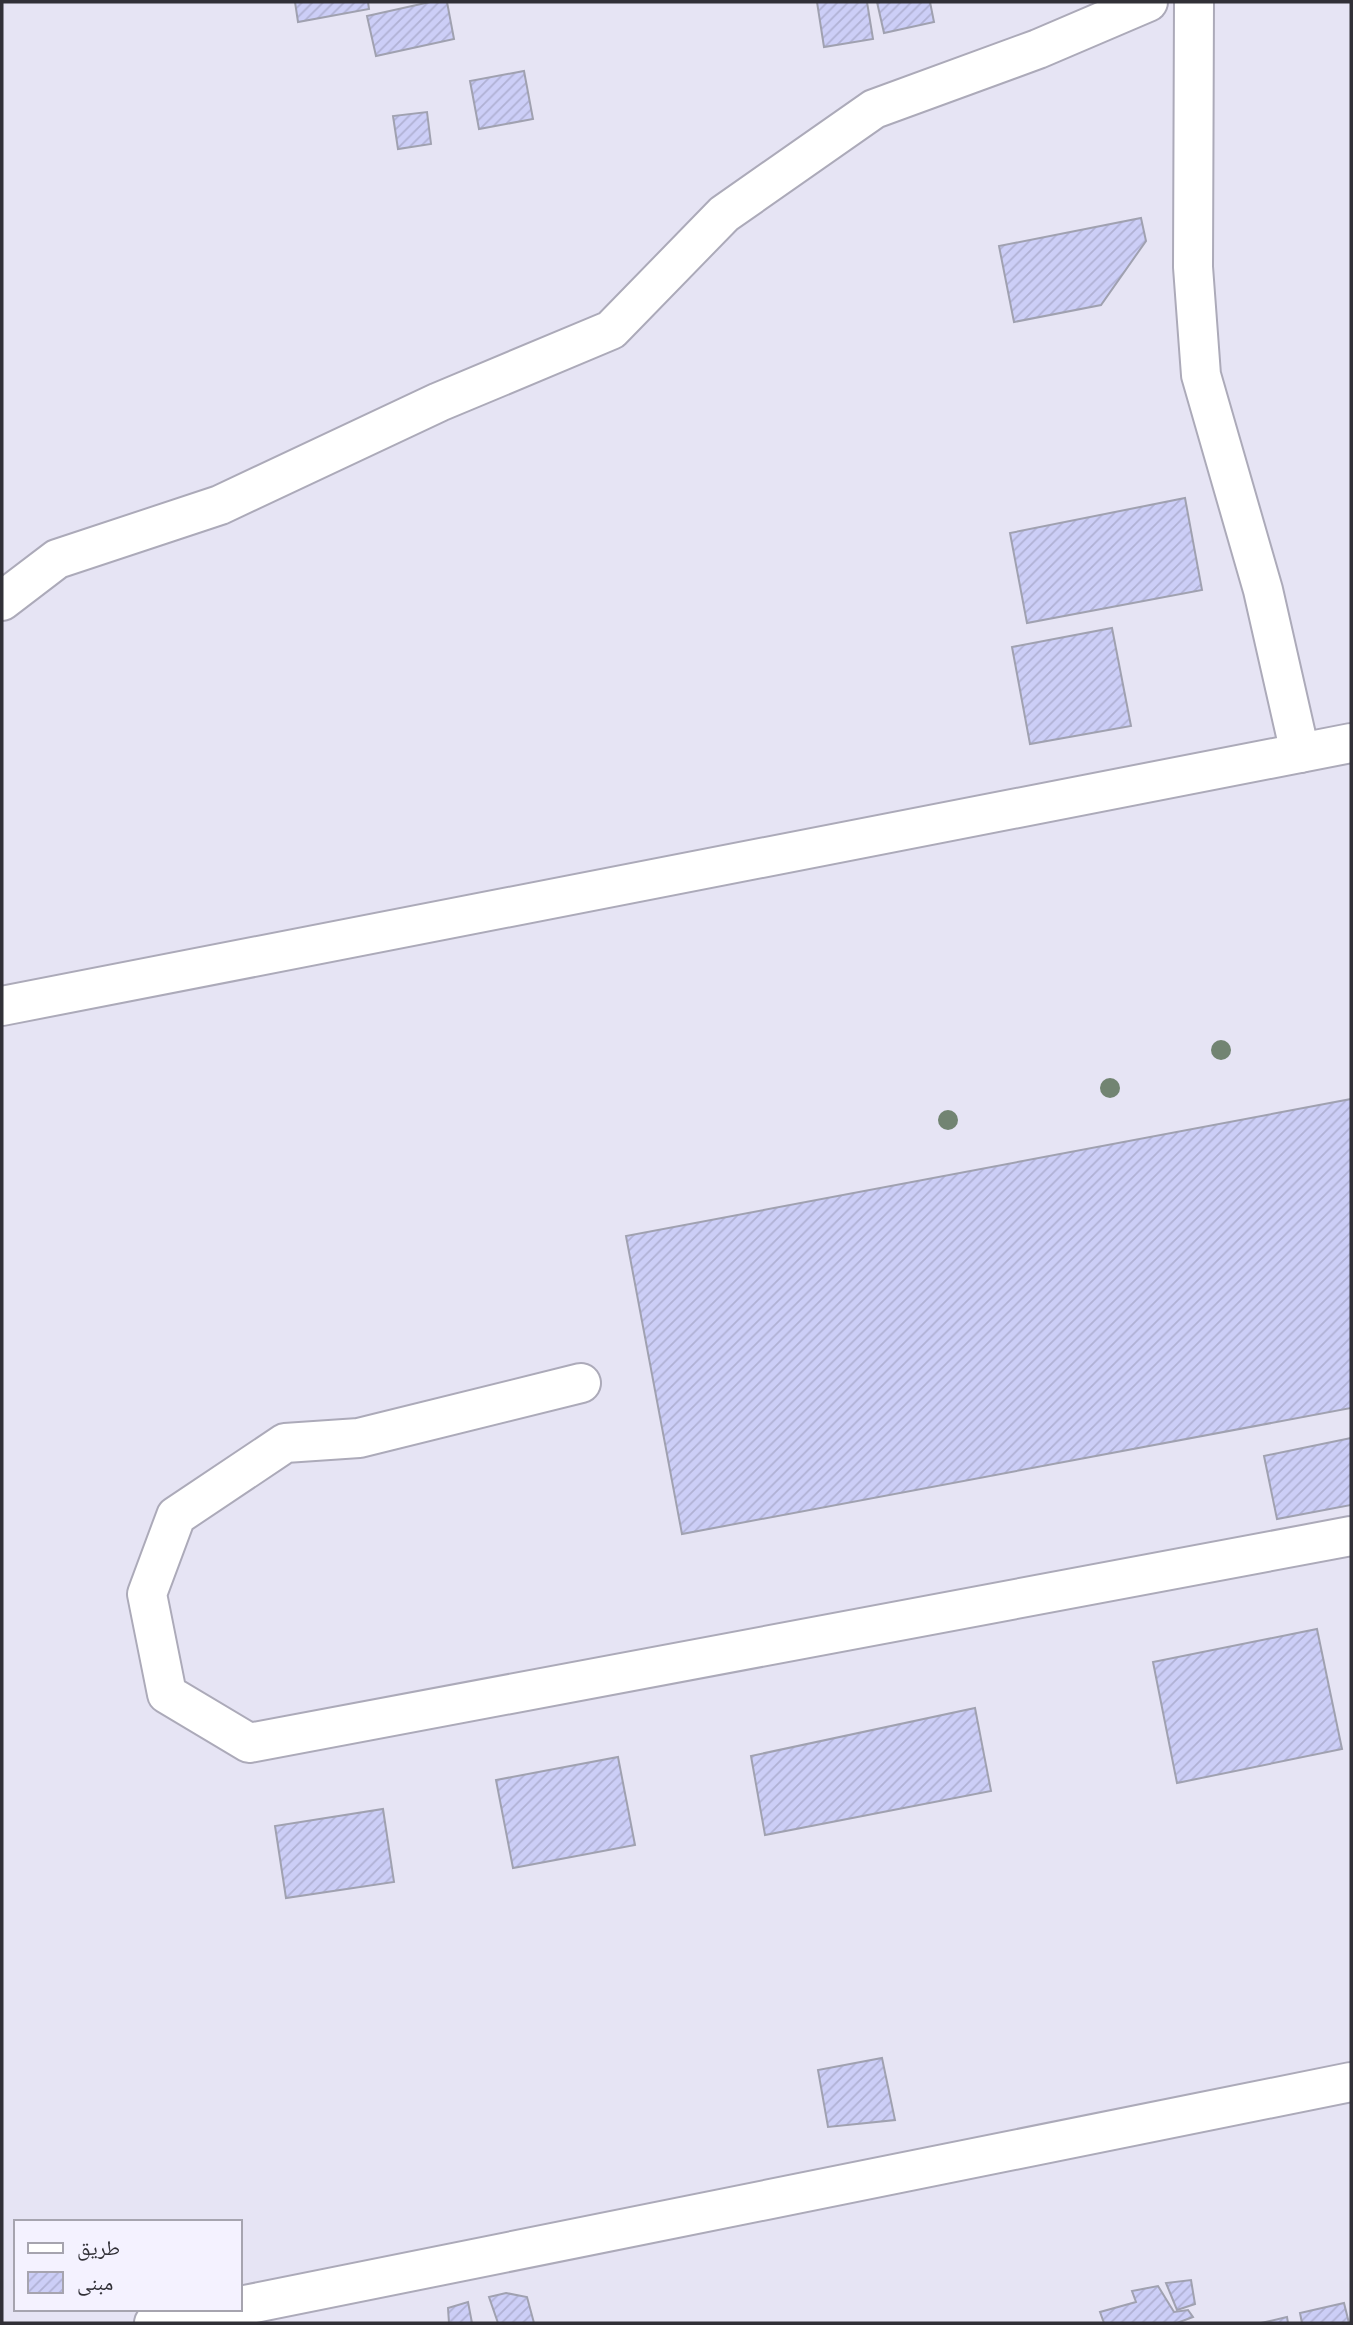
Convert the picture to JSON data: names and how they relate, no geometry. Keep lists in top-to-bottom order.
{
  "legend": ["طريق", "مبنى"]
}
